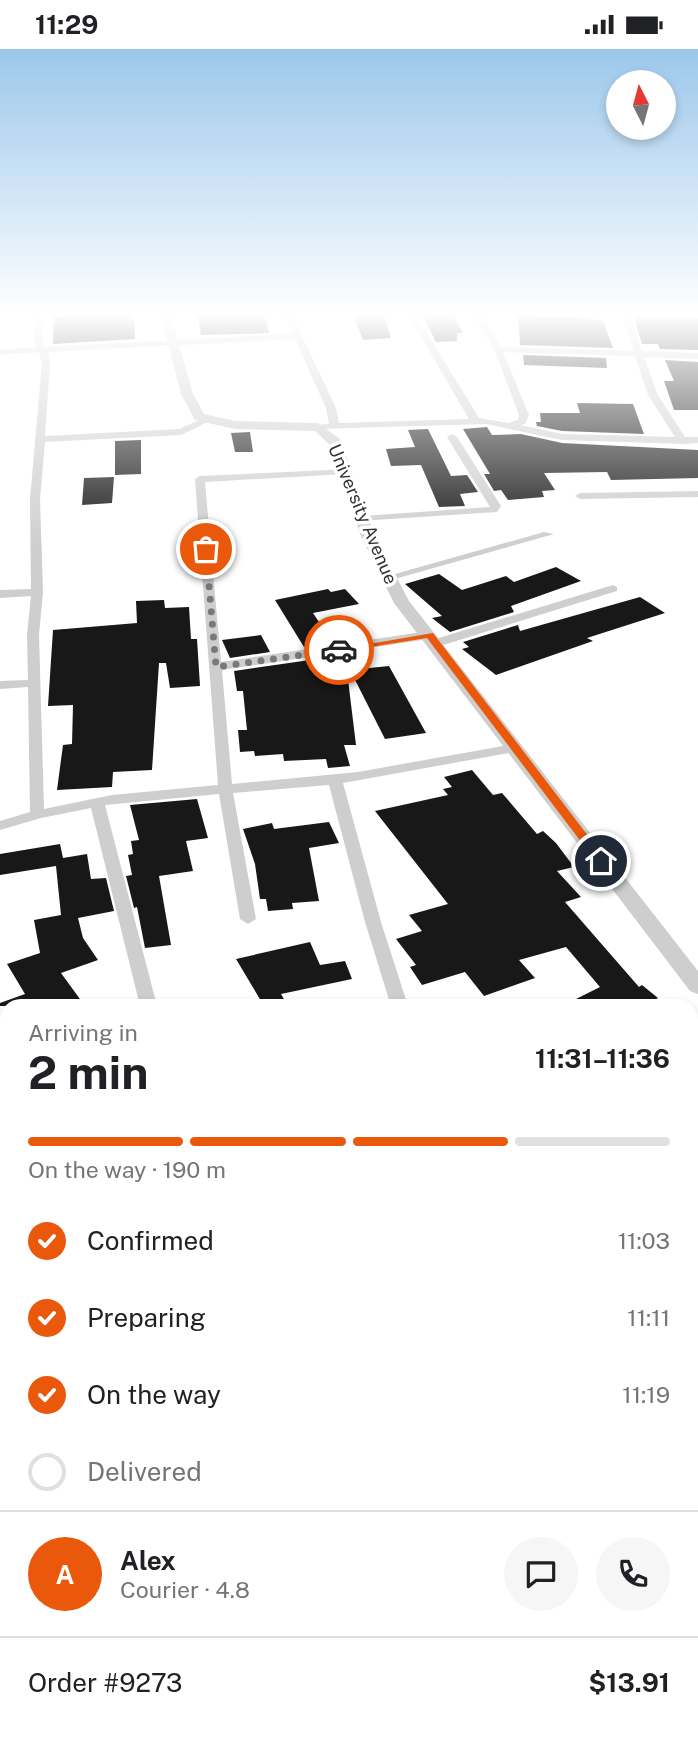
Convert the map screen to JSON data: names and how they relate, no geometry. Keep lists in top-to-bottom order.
{
  "streets": {
    "street": ["University Avenue"]
  },
  "north": "top",
  "page": {
    "status": "11:29",
    "heading": ["2 min", "Arriving in", "11:31–11:36"],
    "panel": [
      "Alex",
      "Courier · 4.8",
      "Order #9273",
      "$13.91"
    ],
    "bar": "On the way · 190 m",
    "list": [
      ["Confirmed", "11:03"],
      ["Preparing", "11:11"],
      ["On the way", "11:19"],
      "Delivered"
    ],
    "round": "A"
  }
}
